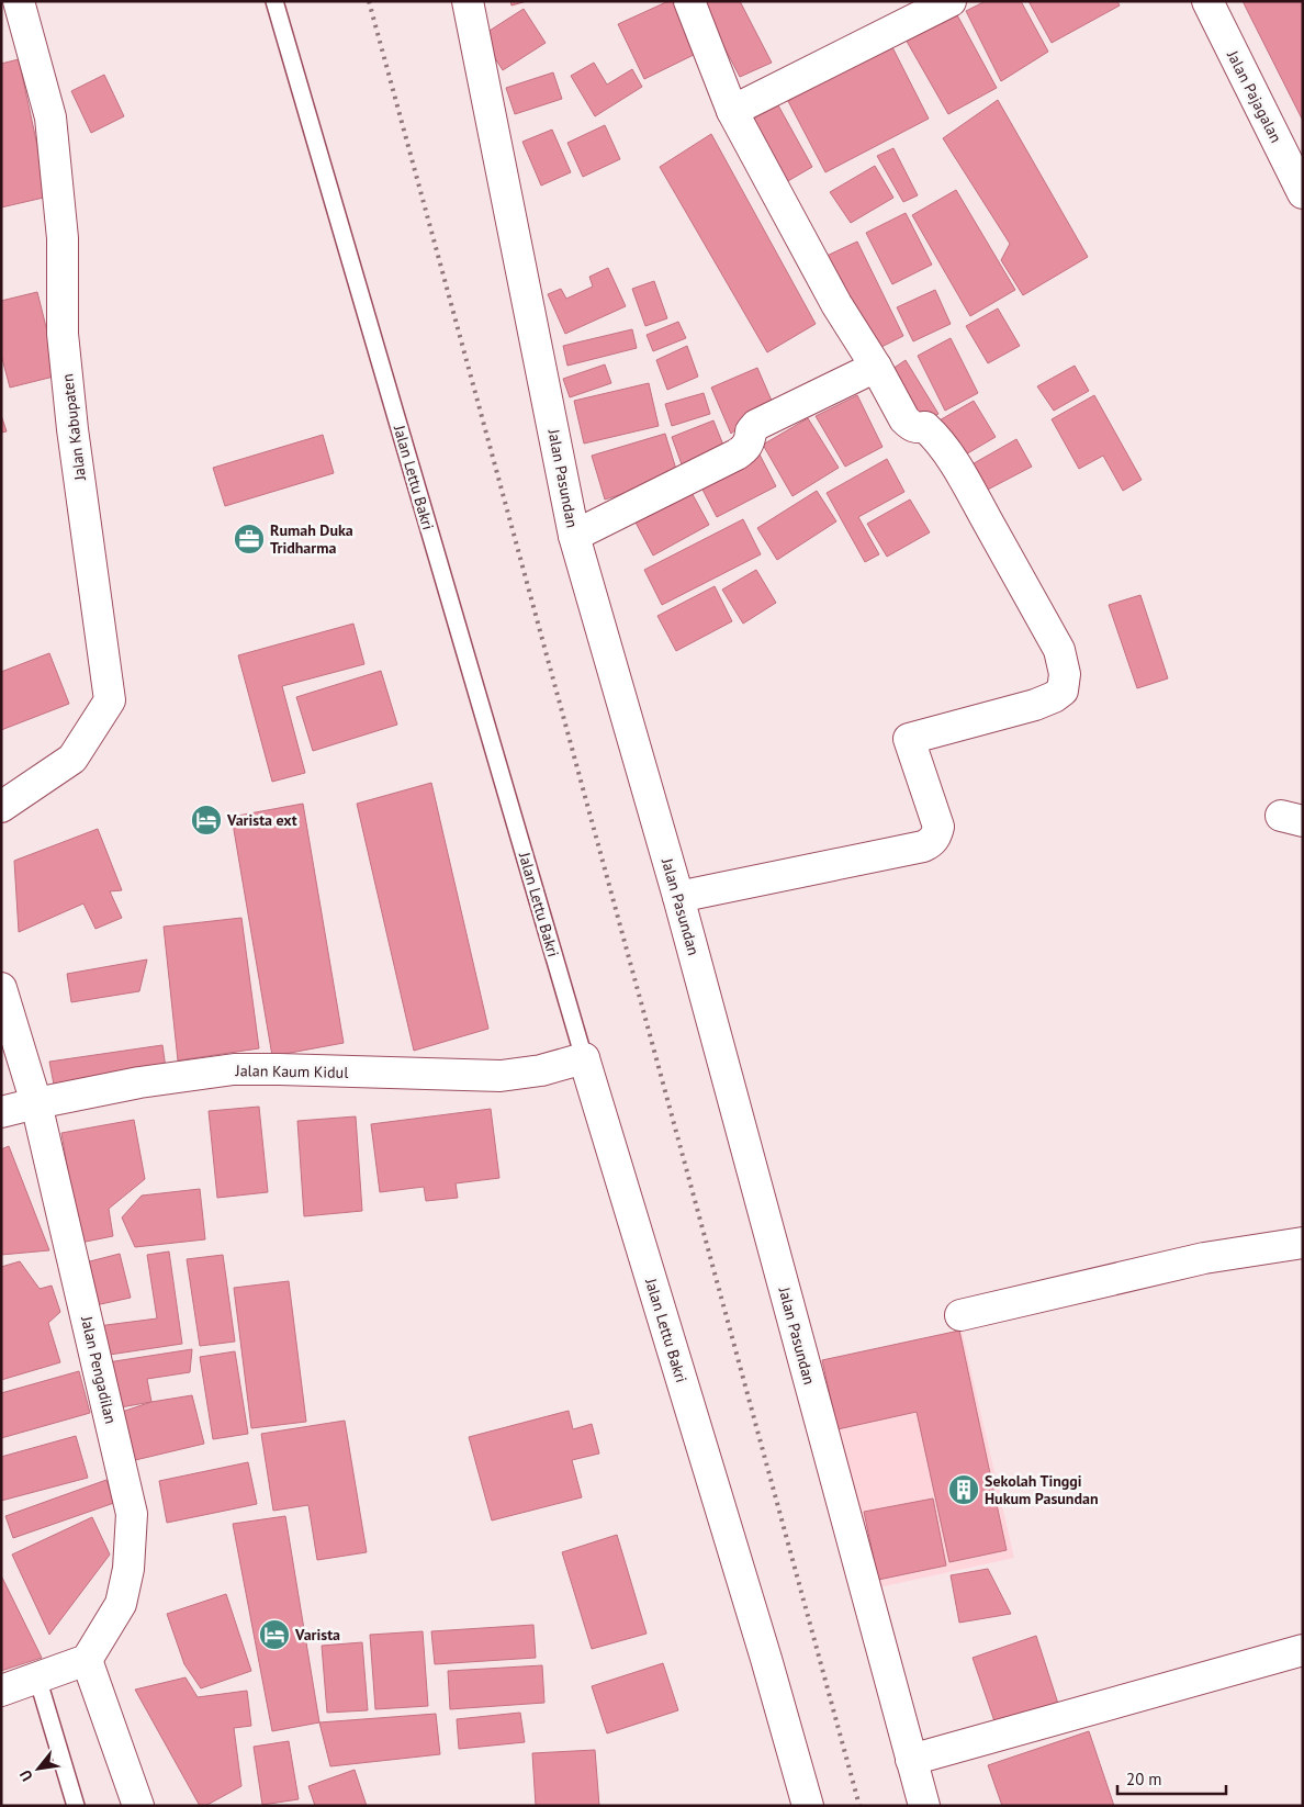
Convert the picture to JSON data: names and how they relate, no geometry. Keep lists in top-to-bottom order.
{
  "streets": {
    "street": [
      "Jalan Pajagalan",
      "Jalan Kabupaten",
      "Jalan Lettu Bakri",
      "Jalan Pasundan",
      "Jalan Kaum Kidul",
      "Jalan Pengadilan"
    ]
  },
  "crossings": [
    ["Jalan Lettu Bakri", "Jalan Kaum Kidul"],
    ["Jalan Kaum Kidul", "Jalan Pengadilan"]
  ],
  "places": {
    "office": ["Rumah Duka Tridharma"],
    "hotel": ["Varista ext", "Varista"],
    "building": ["Sekolah Tinggi Hukum Pasundan"]
  },
  "scale_bar": "20 m",
  "north": "bottom left"
}
